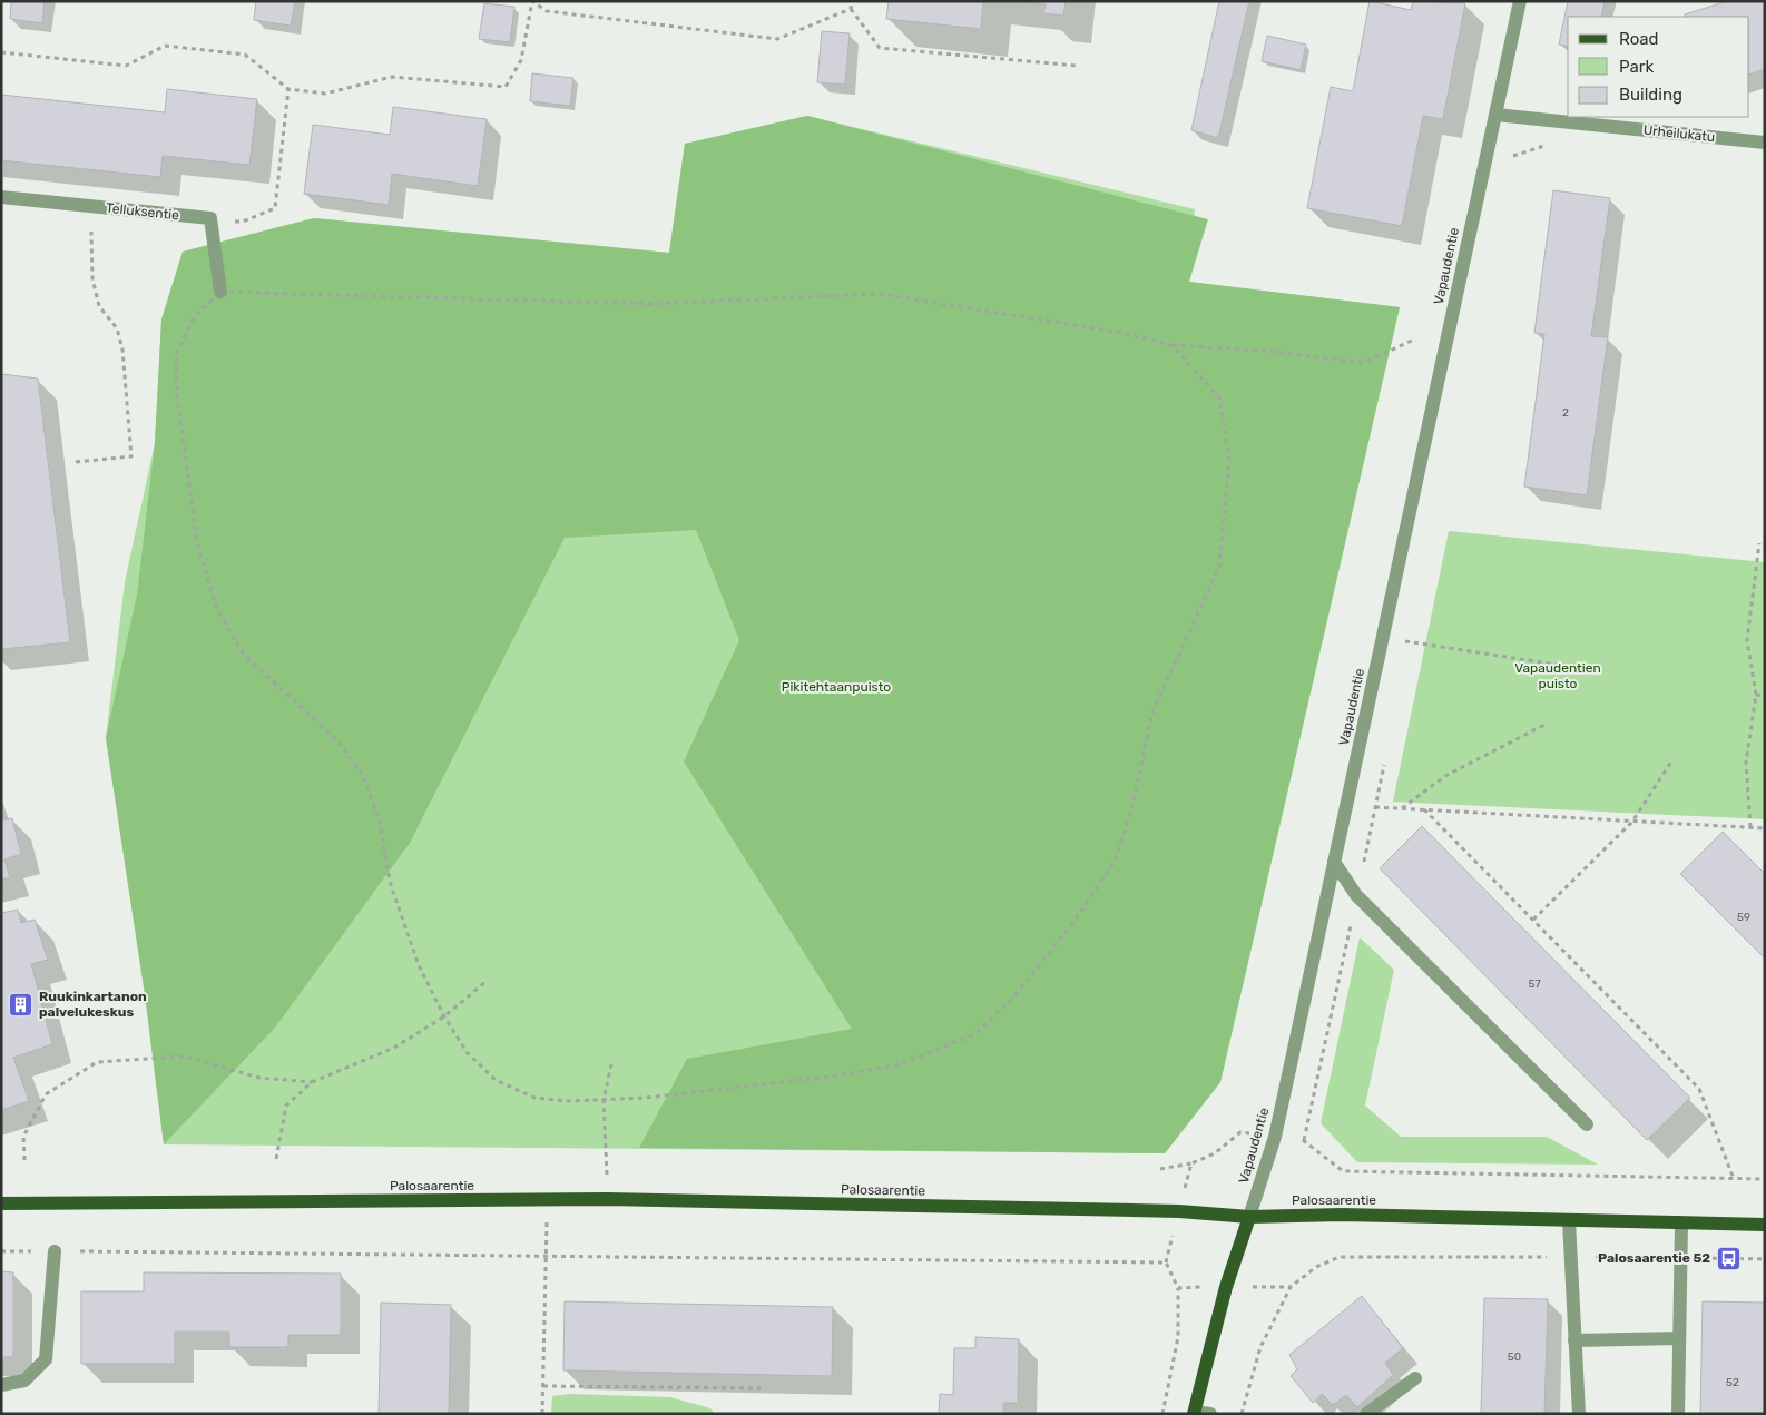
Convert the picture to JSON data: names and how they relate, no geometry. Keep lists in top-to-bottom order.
{
  "streets": {
    "main road": ["Vapaudentie", "Palosaarentie"],
    "street": ["Urheilukatu", "Telluksentie"]
  },
  "crossings": [
    ["Urheilukatu", "Vapaudentie"],
    ["Vapaudentie", "Palosaarentie"]
  ],
  "parks": ["Vapaudentien puisto", "Pikitehtaanpuisto"],
  "places": {
    "building": ["Ruukinkartanon palvelukeskus"],
    "bus stop": ["Palosaarentie 52"]
  },
  "house_numbers": [
    "2",
    "59",
    "57",
    "50",
    "52"
  ],
  "legend": ["Road", "Park", "Building"]
}
